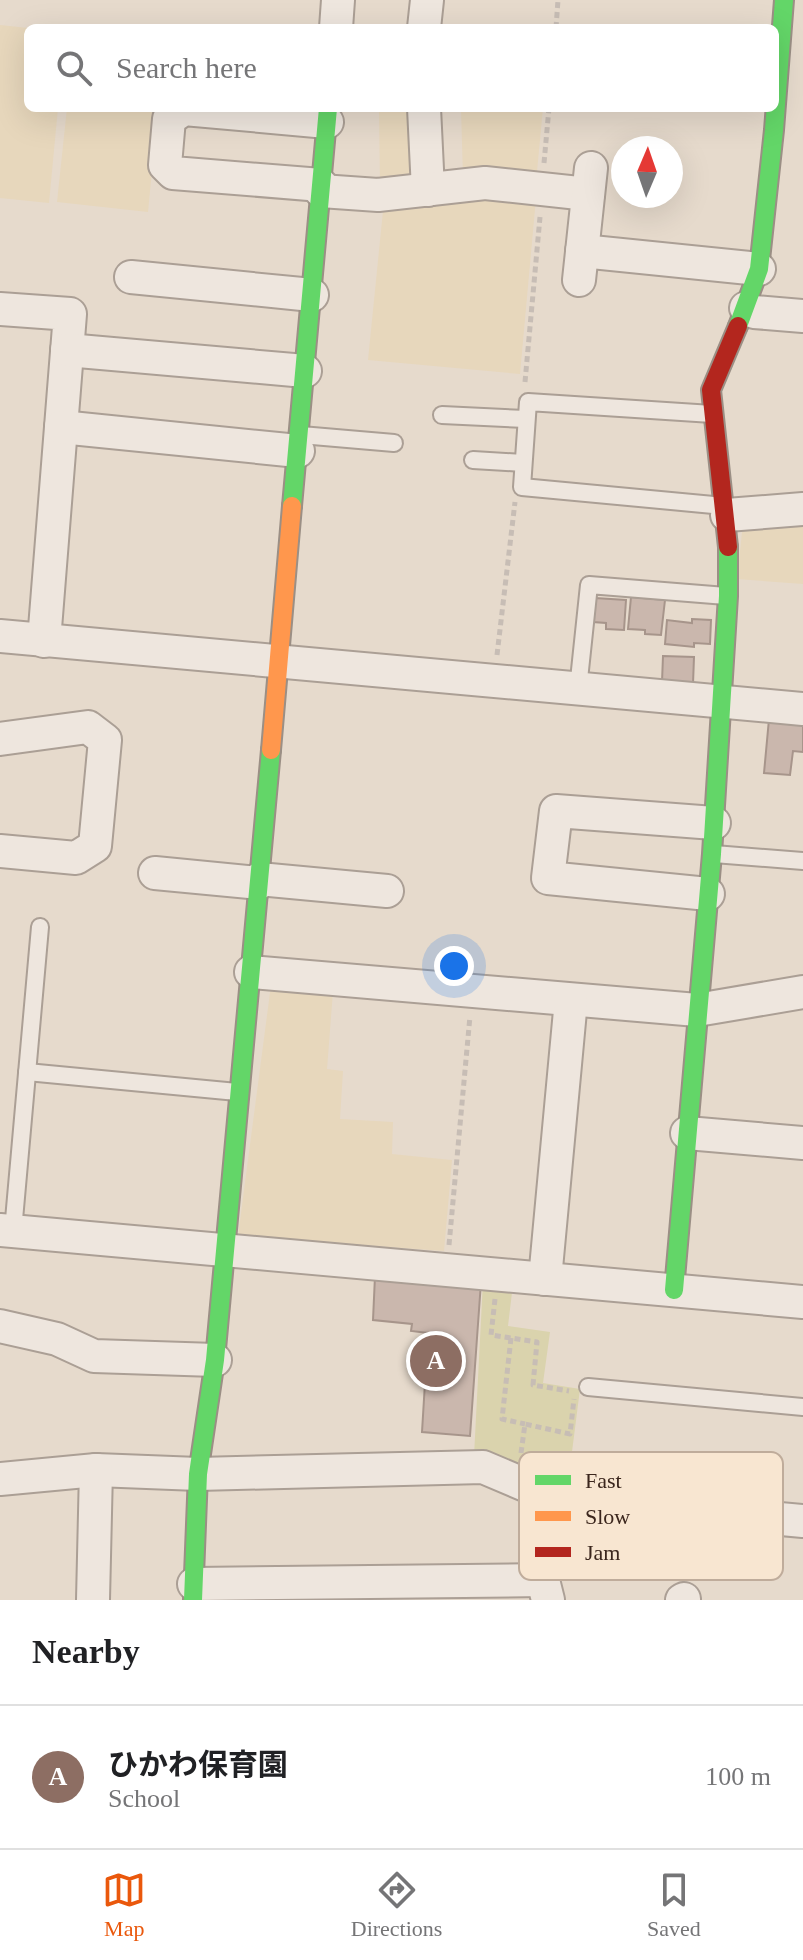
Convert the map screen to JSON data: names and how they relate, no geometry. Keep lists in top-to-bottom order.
{
  "legend": ["Fast", "Slow", "Jam"],
  "north": "top",
  "page": {
    "search": "Search here",
    "pins": "A",
    "heading": "Nearby",
    "list": [
      {
        "mark": "A",
        "name": "ひかわ保育園",
        "note": "School",
        "value": "100 m"
      }
    ],
    "nav": ["Map", "Directions", "Saved"]
  }
}
